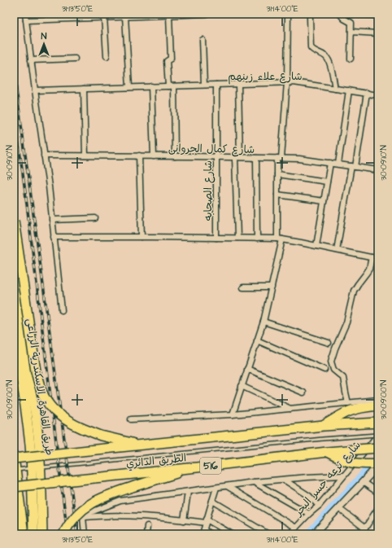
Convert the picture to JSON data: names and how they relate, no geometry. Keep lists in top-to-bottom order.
{
  "streets": {
    "highway": ["طريق القاهرة, الاسكندرية الزراعى", "الطريق الدائري", "516"],
    "street": [
      "شارع علاء زينهم",
      "شارع كمال الجروانى",
      "شارع الصحابه",
      "شارع ترعه جسر البحر"
    ]
  },
  "crossings": [
    ["شارع علاء زينهم", "شارع الصحابه"],
    ["شارع كمال الجروانى", "شارع الصحابه"]
  ],
  "north": "top",
  "coordinates": [
    "31°13'50\"E",
    "31°14'00\"E",
    "30°09'10\"N",
    "30°09'00\"N"
  ]
}
